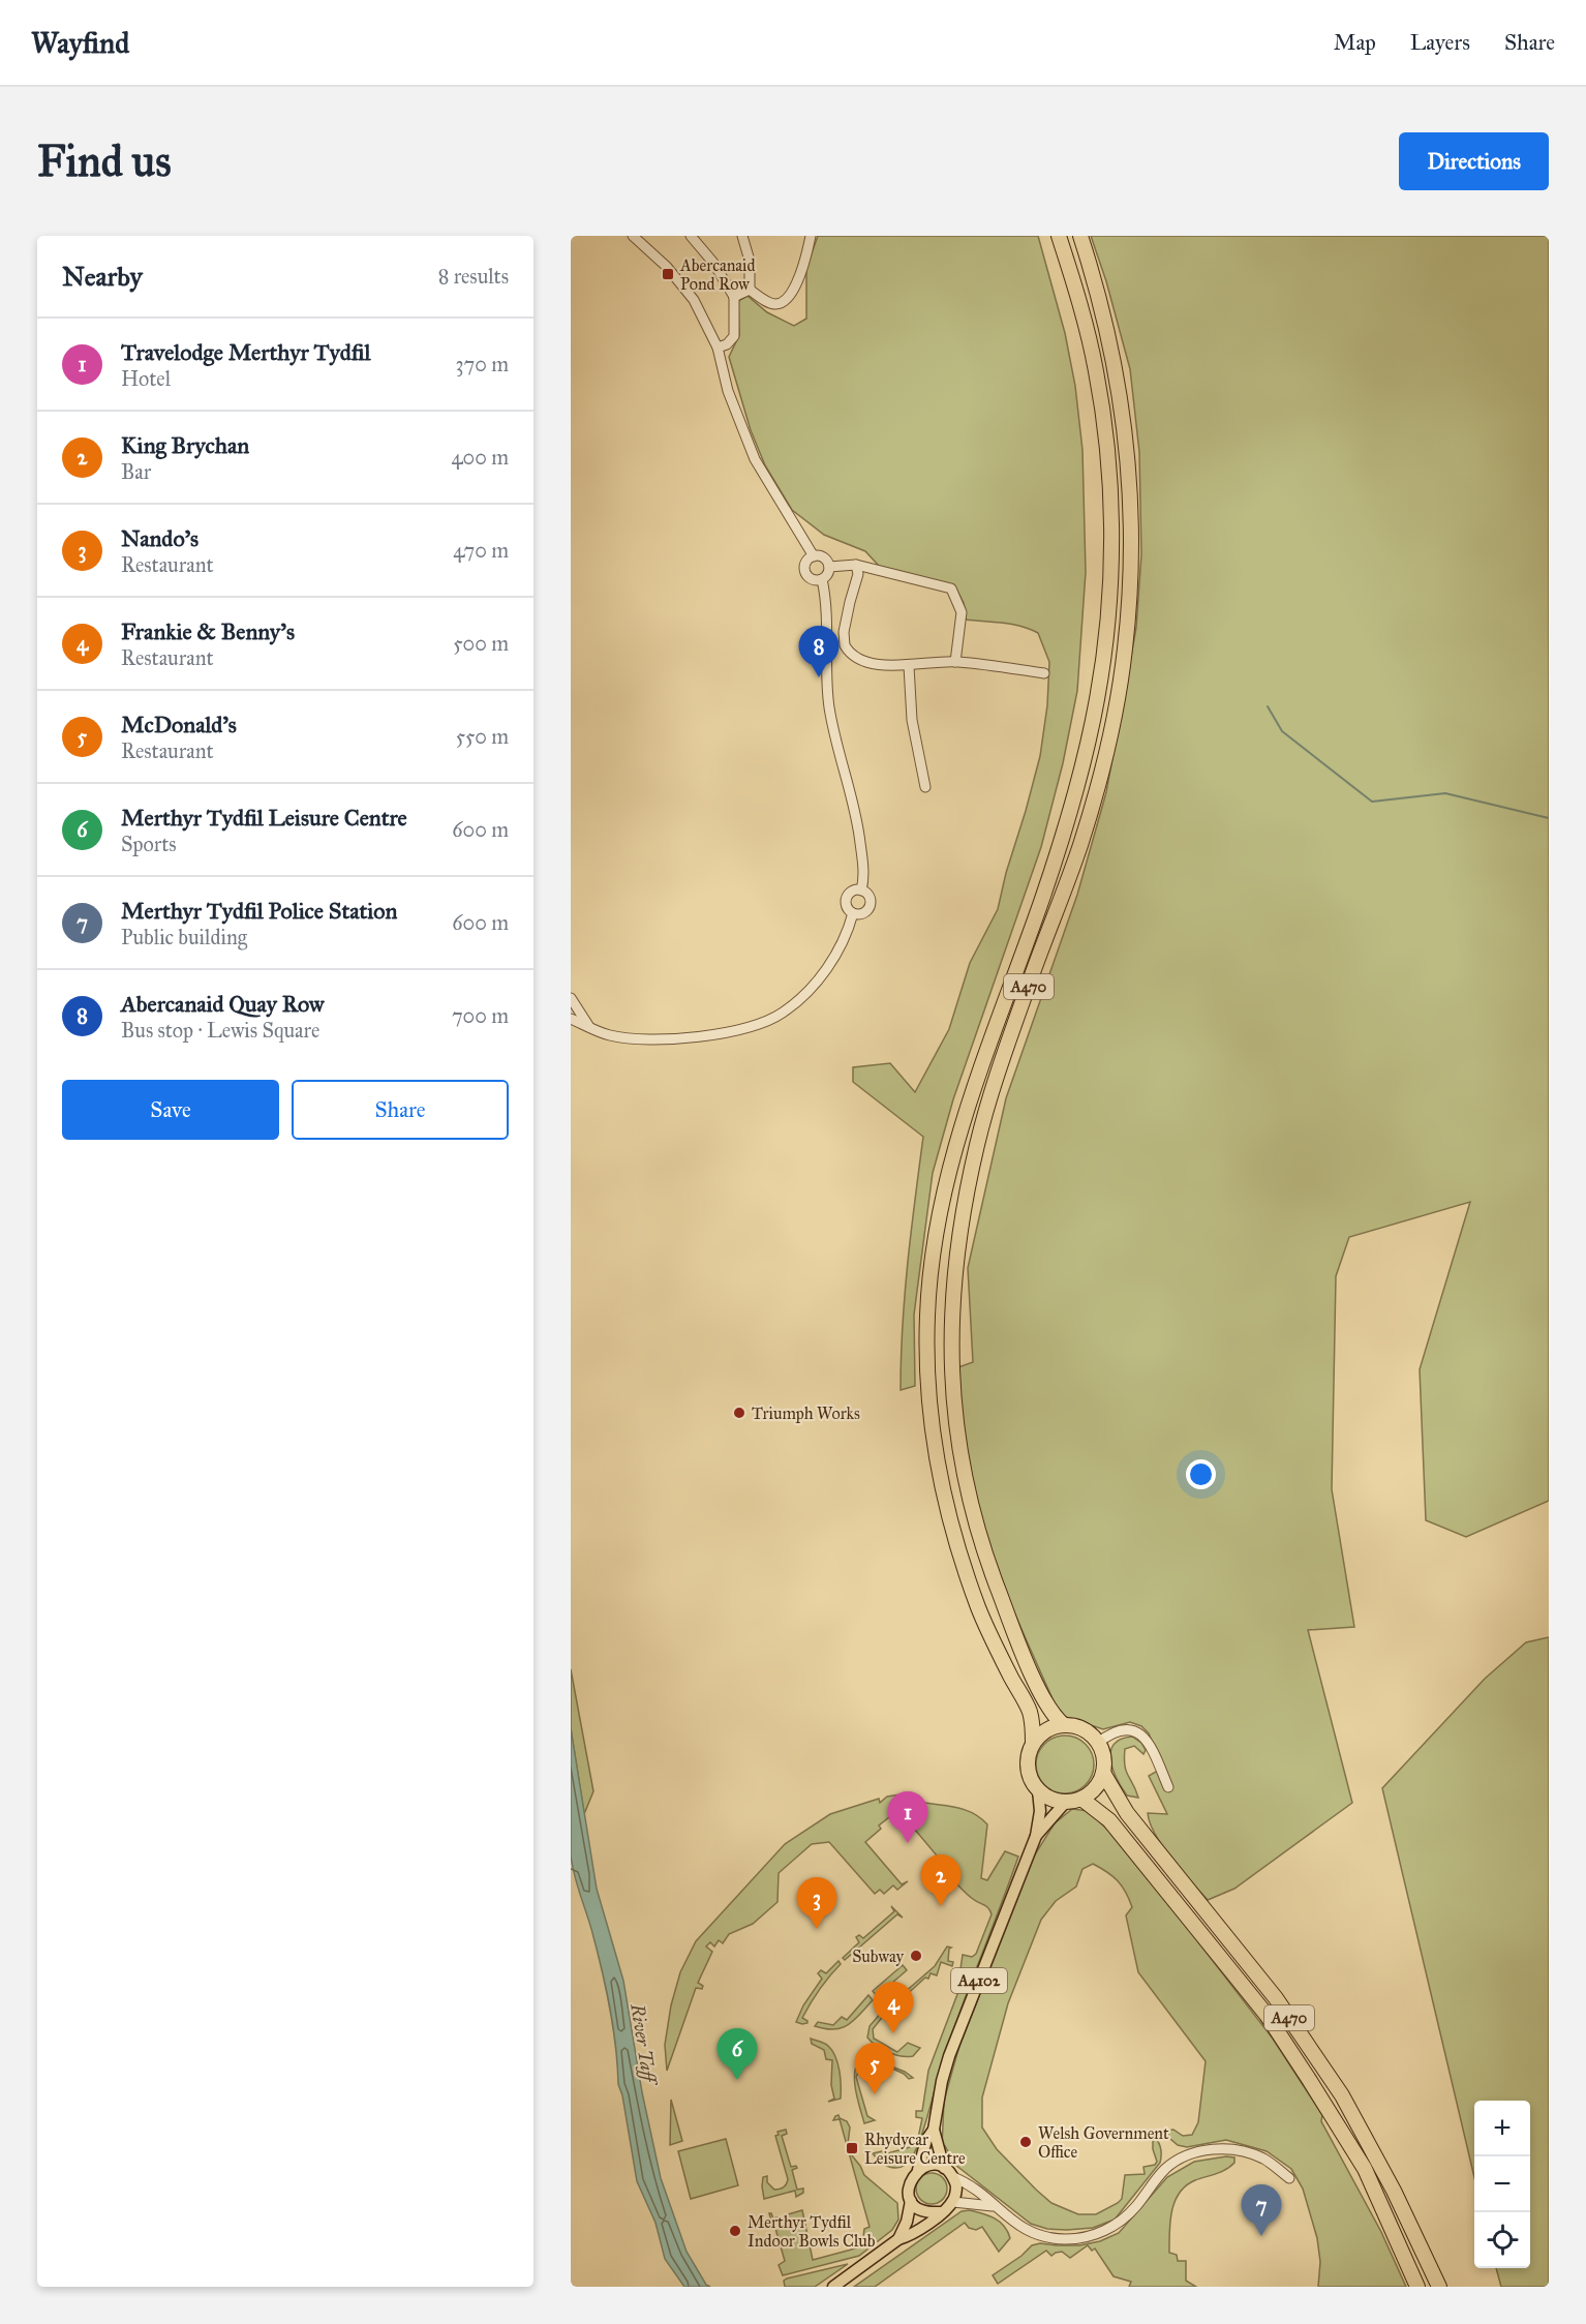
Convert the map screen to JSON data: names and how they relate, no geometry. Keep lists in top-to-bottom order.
{
  "streets": {
    "highway": ["A470"],
    "main road": ["A4102"]
  },
  "crossings": [
    ["A470", "A4102"]
  ],
  "water": ["River Taff"],
  "places": {
    "transit": ["Abercanaid Pond Row", "Rhydycar Leisure Centre"],
    "other": [
      "Triumph Works",
      "Subway",
      "Welsh Government Office",
      "Merthyr Tydfil Indoor Bowls Club"
    ]
  },
  "page": {
    "header": "Wayfind",
    "nav": ["Map", "Layers", "Share"],
    "buttons": [
      "Directions",
      ["Save", "Share"]
    ],
    "title": "Find us",
    "heading": ["Nearby", "8 results"],
    "list": [
      {
        "mark": "1",
        "name": "Travelodge Merthyr Tydfil",
        "note": "Hotel",
        "value": "370 m"
      },
      {
        "mark": "2",
        "name": "King Brychan",
        "note": "Bar",
        "value": "400 m"
      },
      {
        "mark": "3",
        "name": "Nando's",
        "note": "Restaurant",
        "value": "470 m"
      },
      {
        "mark": "4",
        "name": "Frankie & Benny's",
        "note": "Restaurant",
        "value": "500 m"
      },
      {
        "mark": "5",
        "name": "McDonald's",
        "note": "Restaurant",
        "value": "550 m"
      },
      {
        "mark": "6",
        "name": "Merthyr Tydfil Leisure Centre",
        "note": "Sports",
        "value": "600 m"
      },
      {
        "mark": "7",
        "name": "Merthyr Tydfil Police Station",
        "note": "Public building",
        "value": "600 m"
      },
      {
        "mark": "8",
        "name": "Abercanaid Quay Row",
        "note": "Bus stop · Lewis Square",
        "value": "700 m"
      }
    ],
    "pins": [
      "8",
      "1",
      "2",
      "3",
      "4",
      "6",
      "5",
      "7"
    ],
    "map_buttons": ["+", "−"]
  }
}
